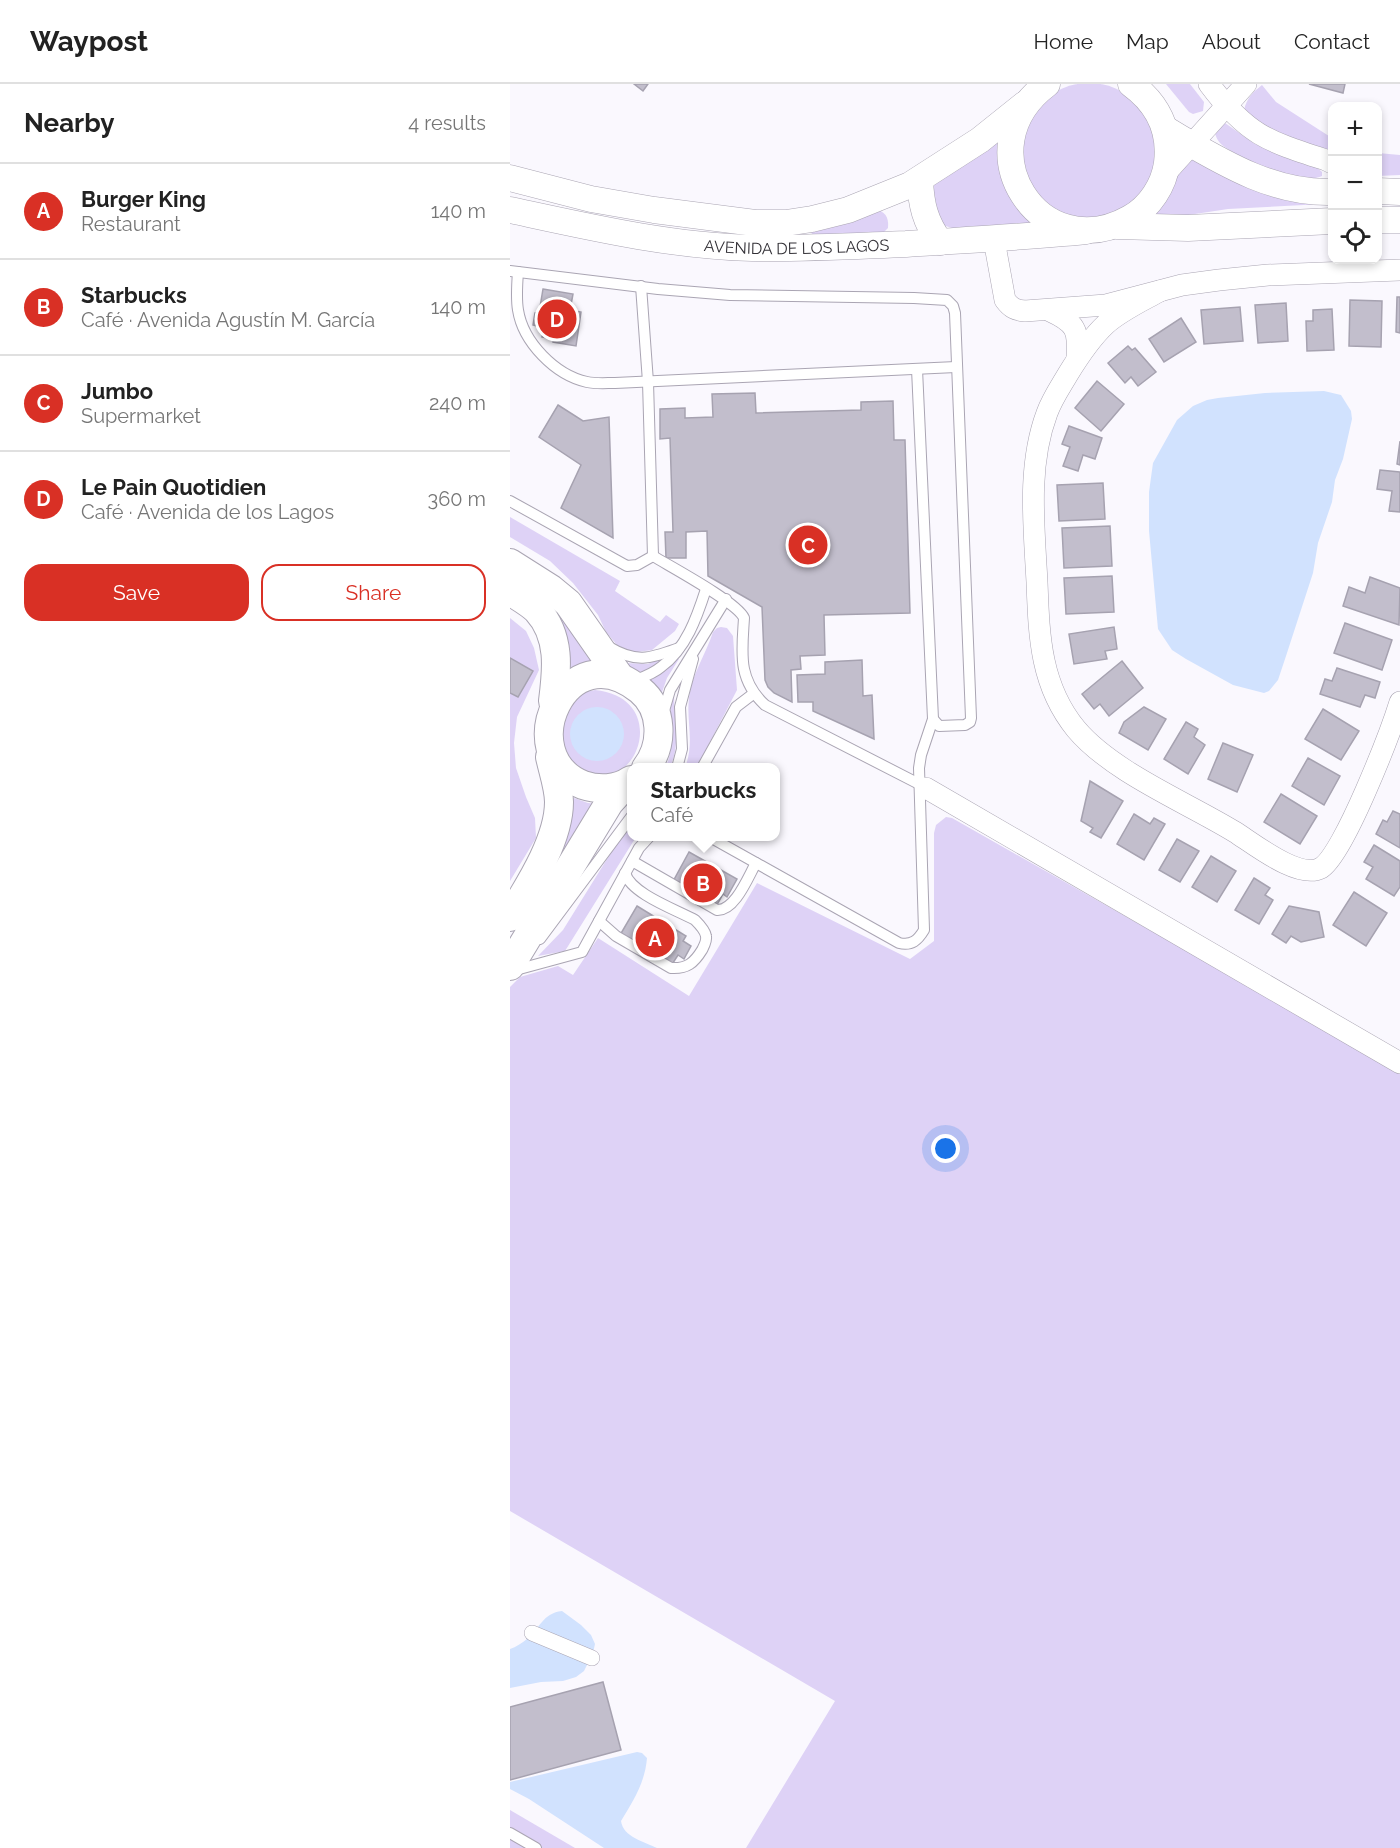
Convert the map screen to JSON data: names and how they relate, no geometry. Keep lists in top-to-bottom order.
{
  "streets": {
    "street": ["AVENIDA DE LOS LAGOS"]
  },
  "page": {
    "header": "Waypost",
    "nav": [
      "Home",
      "Map",
      "About",
      "Contact"
    ],
    "heading": ["Nearby", "4 results"],
    "map_buttons": ["+", "−"],
    "list": [
      {
        "mark": "A",
        "name": "Burger King",
        "note": "Restaurant",
        "value": "140 m"
      },
      {
        "mark": "B",
        "name": "Starbucks",
        "note": "Café · Avenida Agustín M. García",
        "value": "140 m"
      },
      {
        "mark": "C",
        "name": "Jumbo",
        "note": "Supermarket",
        "value": "240 m"
      },
      {
        "mark": "D",
        "name": "Le Pain Quotidien",
        "note": "Café · Avenida de los Lagos",
        "value": "360 m"
      }
    ],
    "pins": [
      "D",
      "C",
      "B",
      "A"
    ],
    "buttons": ["Save", "Share"],
    "popup": ["Starbucks", "Café"]
  }
}
